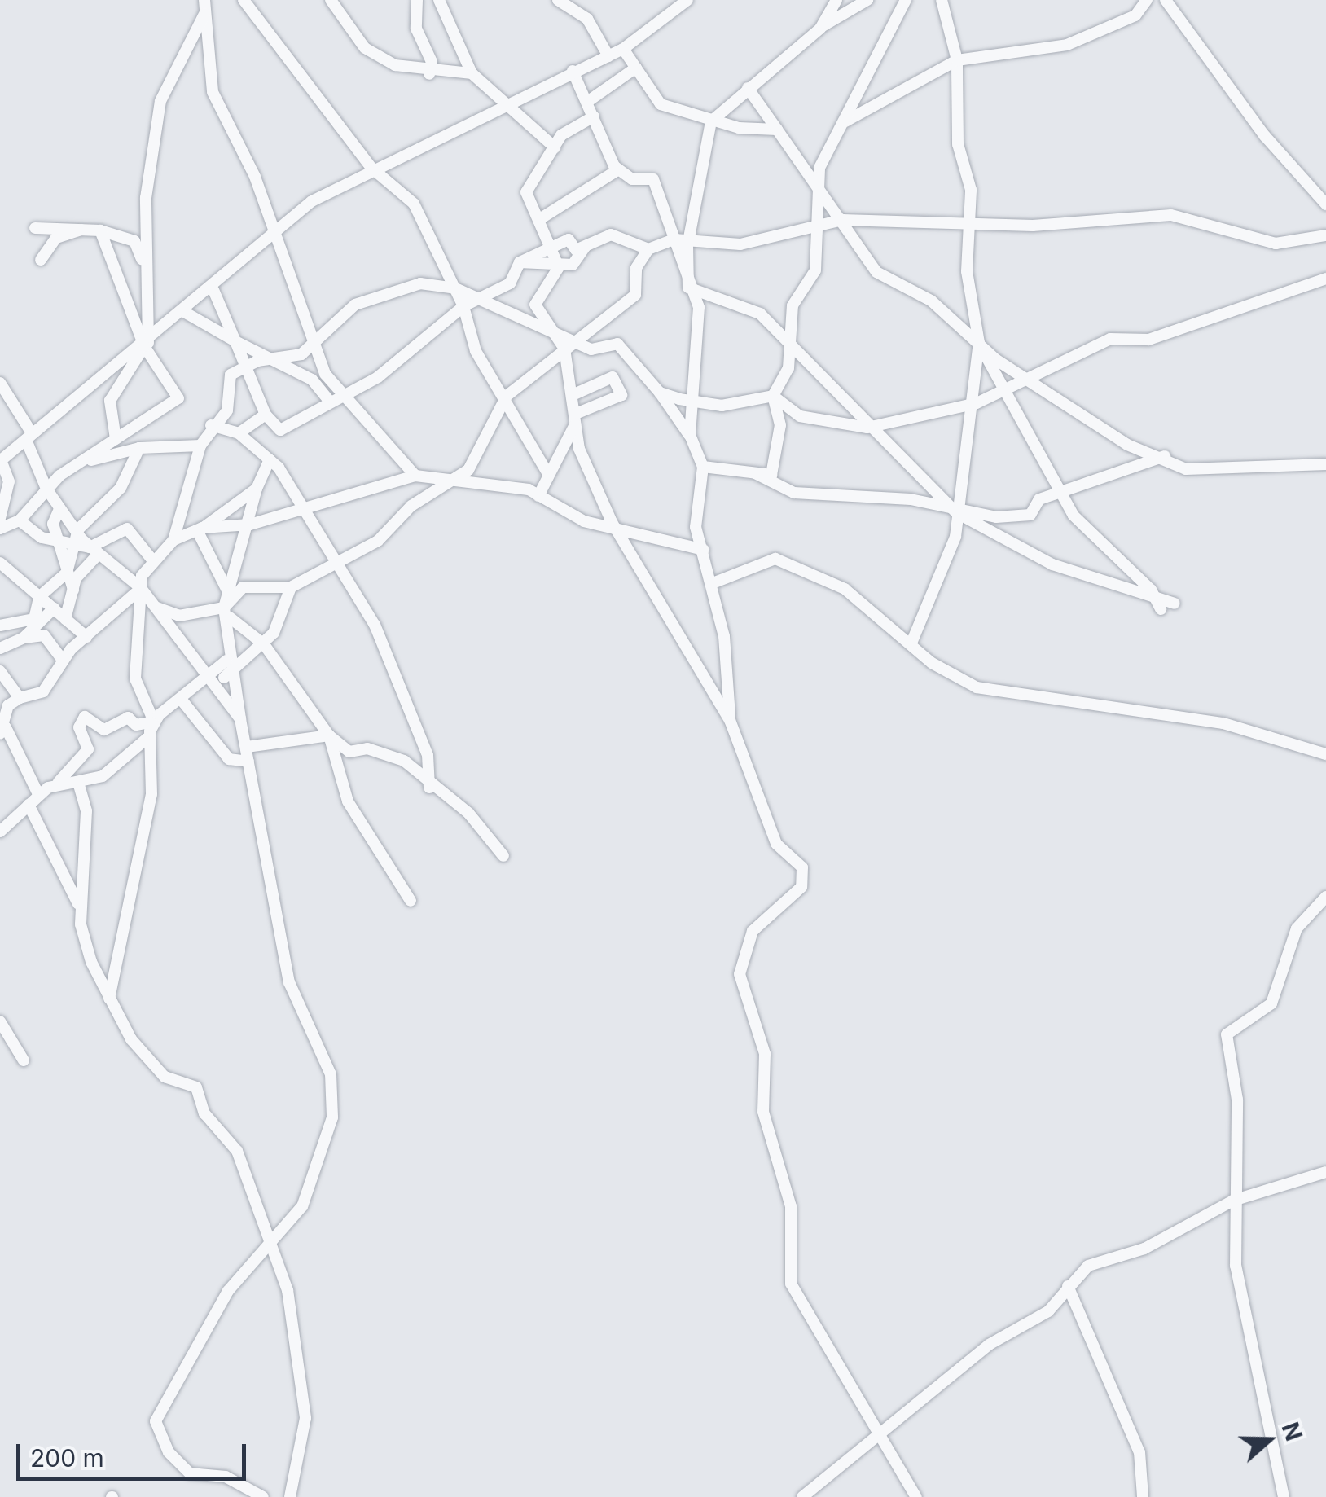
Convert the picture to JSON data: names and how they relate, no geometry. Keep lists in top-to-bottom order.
{
  "scale_bar": "200 m",
  "north": "right"
}
